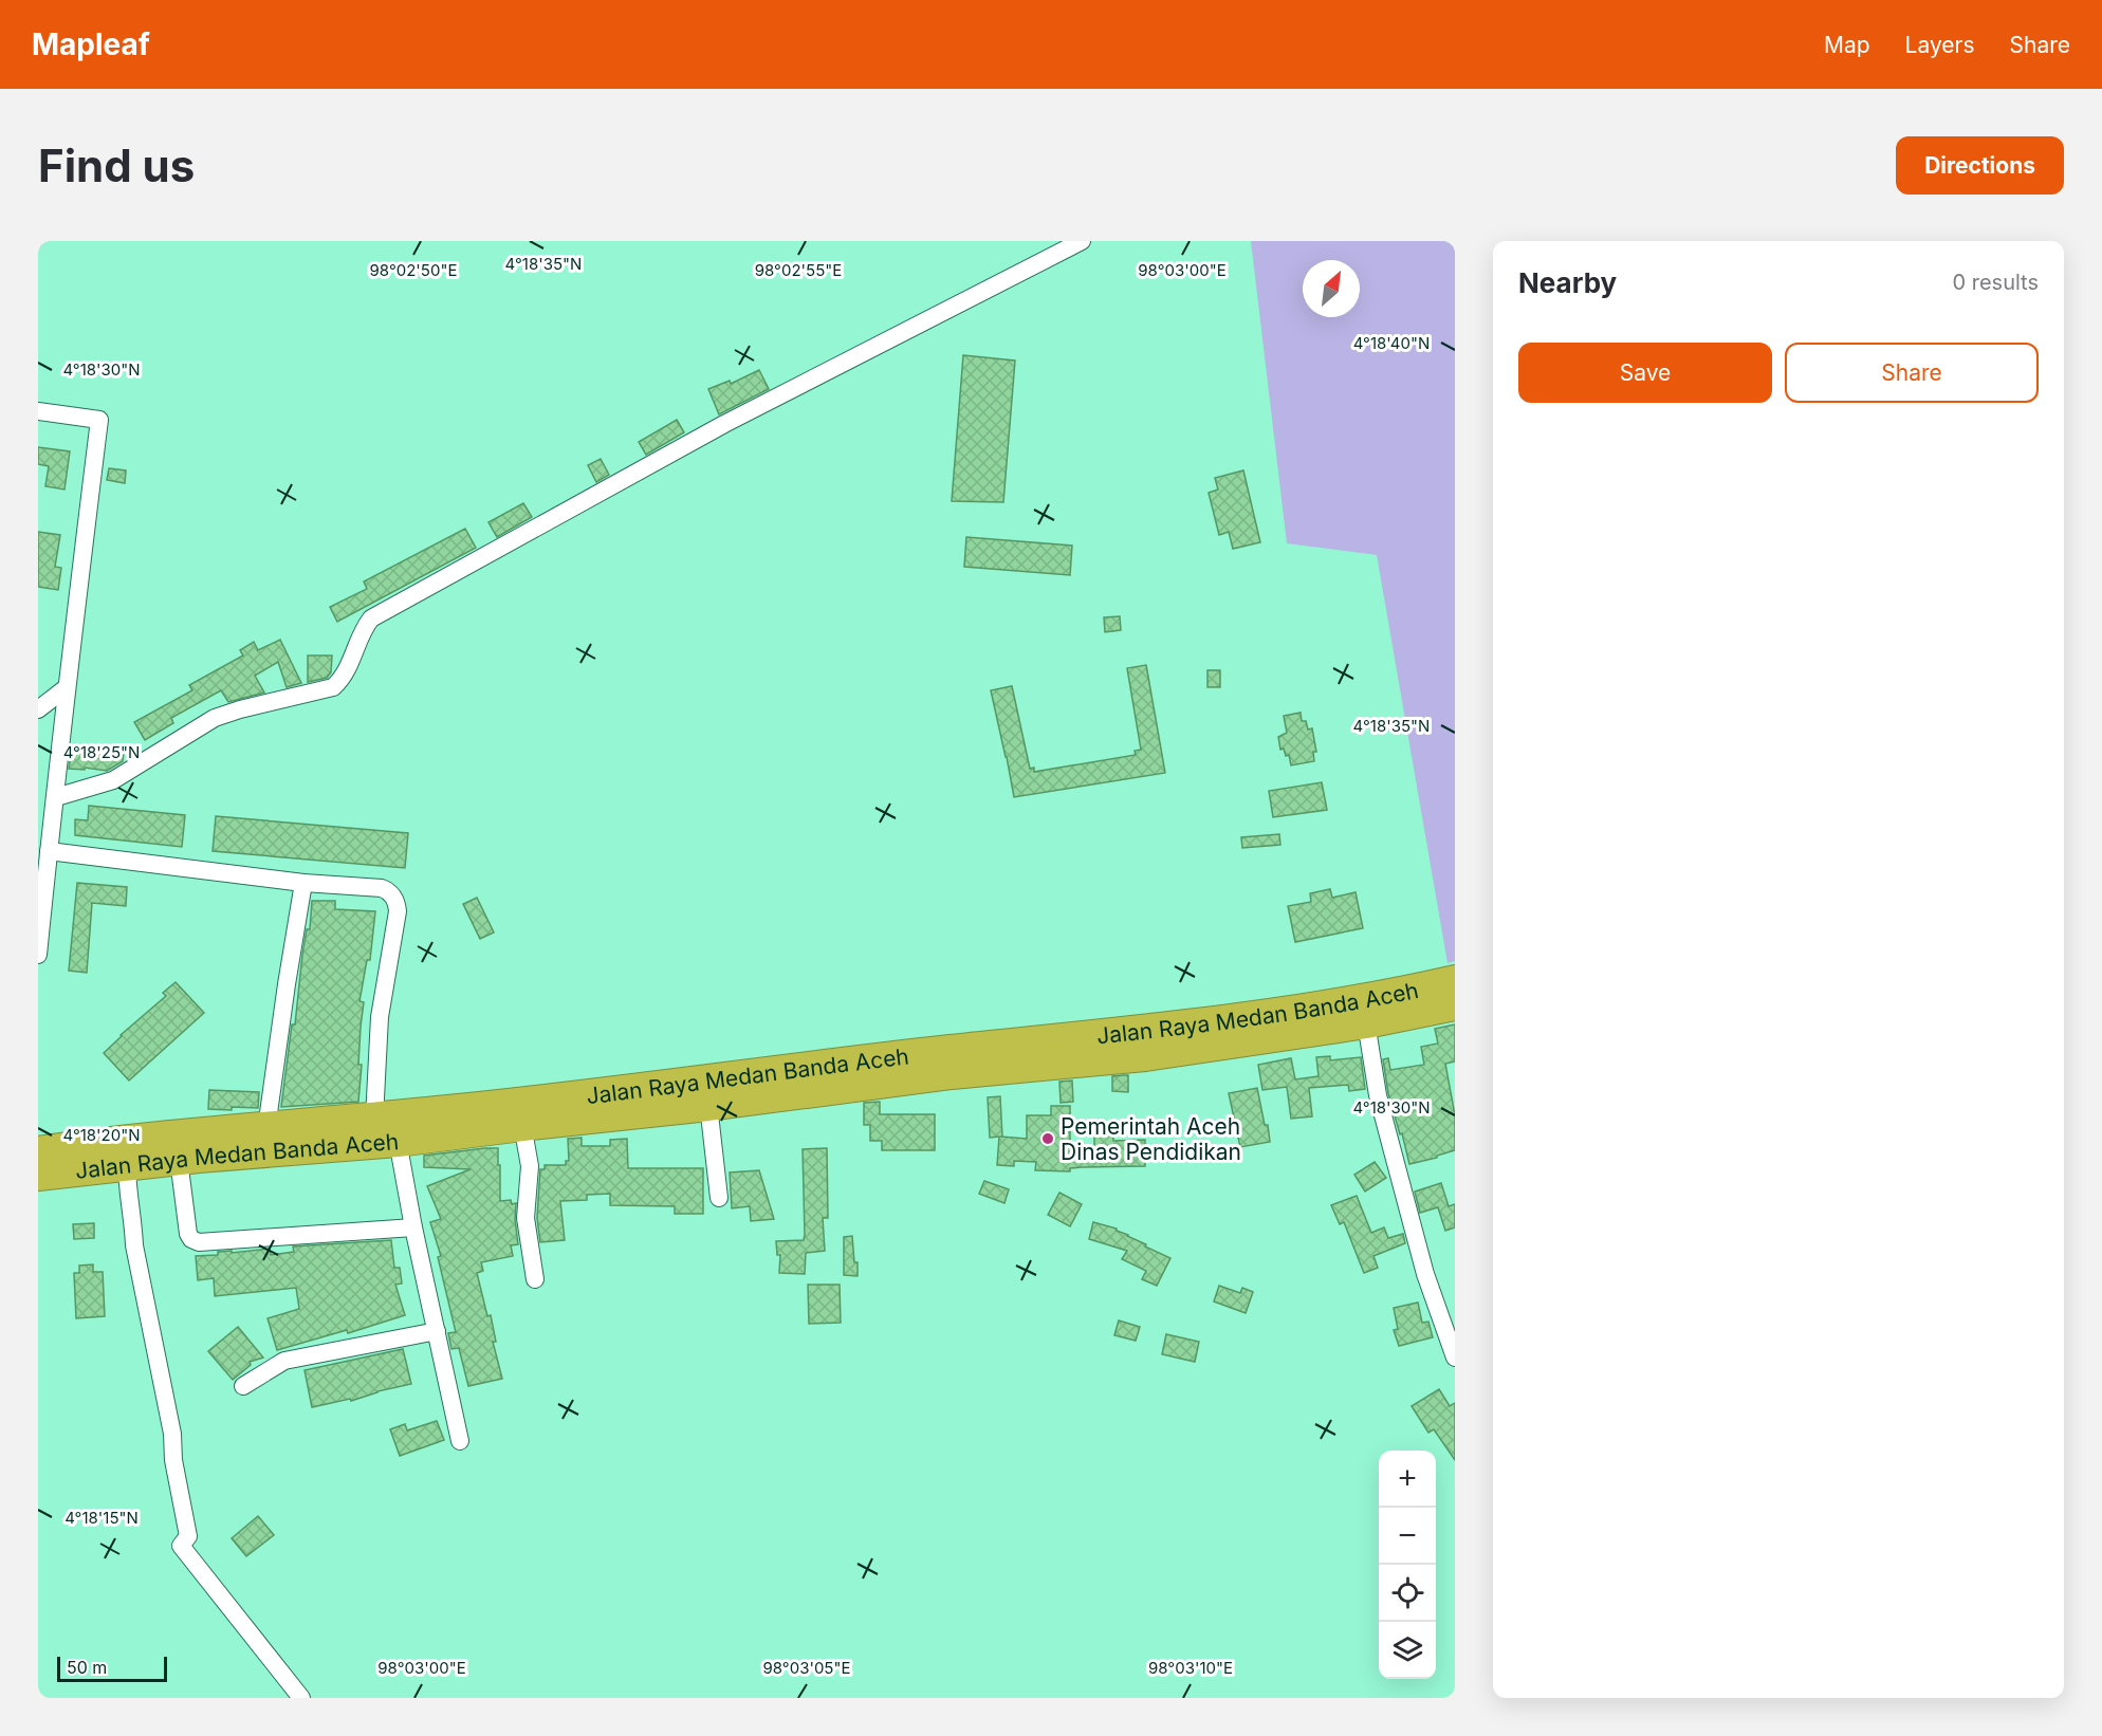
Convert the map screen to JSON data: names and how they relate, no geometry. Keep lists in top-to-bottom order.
{
  "streets": {
    "highway": ["Jalan Raya Medan Banda Aceh"]
  },
  "places": ["Pemerintah Aceh Dinas Pendidikan"],
  "scale_bar": "50 m",
  "north": "top right",
  "page": {
    "header": "Mapleaf",
    "nav": ["Map", "Layers", "Share"],
    "buttons": [
      "Directions",
      ["Save", "Share"]
    ],
    "title": "Find us",
    "heading": ["Nearby", "0 results"],
    "map_buttons": ["+", "−"],
    "scale": "50 m"
  },
  "coordinates": [
    "4°18'35\"N",
    "98°02'50\"E",
    "98°02'55\"E",
    "98°03'00\"E",
    "4°18'40\"N",
    "4°18'30\"N",
    "4°18'25\"N",
    "4°18'20\"N",
    "4°18'15\"N",
    "98°03'05\"E",
    "98°03'10\"E"
  ]
}
